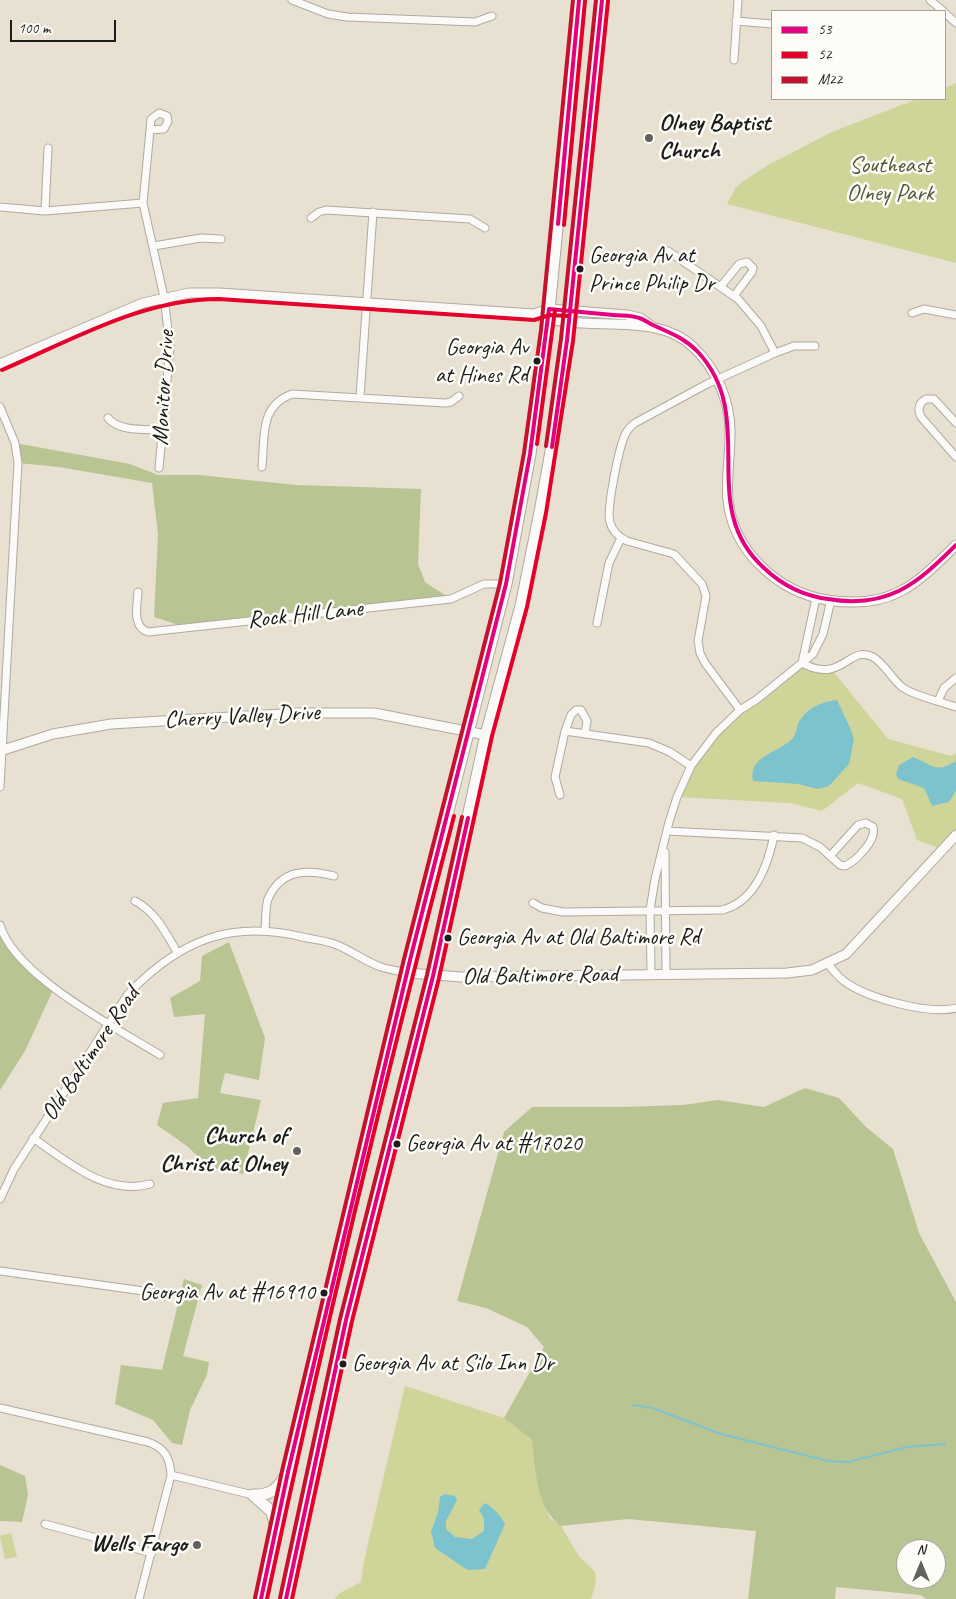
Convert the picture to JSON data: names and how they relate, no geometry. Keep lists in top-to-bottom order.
{
  "streets": {
    "street": [
      "Monitor Drive",
      "Rock Hill Lane",
      "Cherry Valley Drive",
      "Old Baltimore Road"
    ]
  },
  "parks": ["Southeast Olney Park"],
  "places": [
    "Olney Baptist Church",
    "Georgia Av at Prince Philip Dr",
    "Georgia Av at Hines Rd",
    "Georgia Av at Old Baltimore Rd",
    "Georgia Av at #17020",
    "Church of Christ at Olney",
    "Georgia Av at #16910",
    "Georgia Av at Silo Inn Dr",
    "Wells Fargo"
  ],
  "lines": ["transit line 53", "transit line M22", "transit line 52"],
  "legend": ["53", "52", "M22"],
  "scale_bar": "100 m",
  "north": "top"
}
